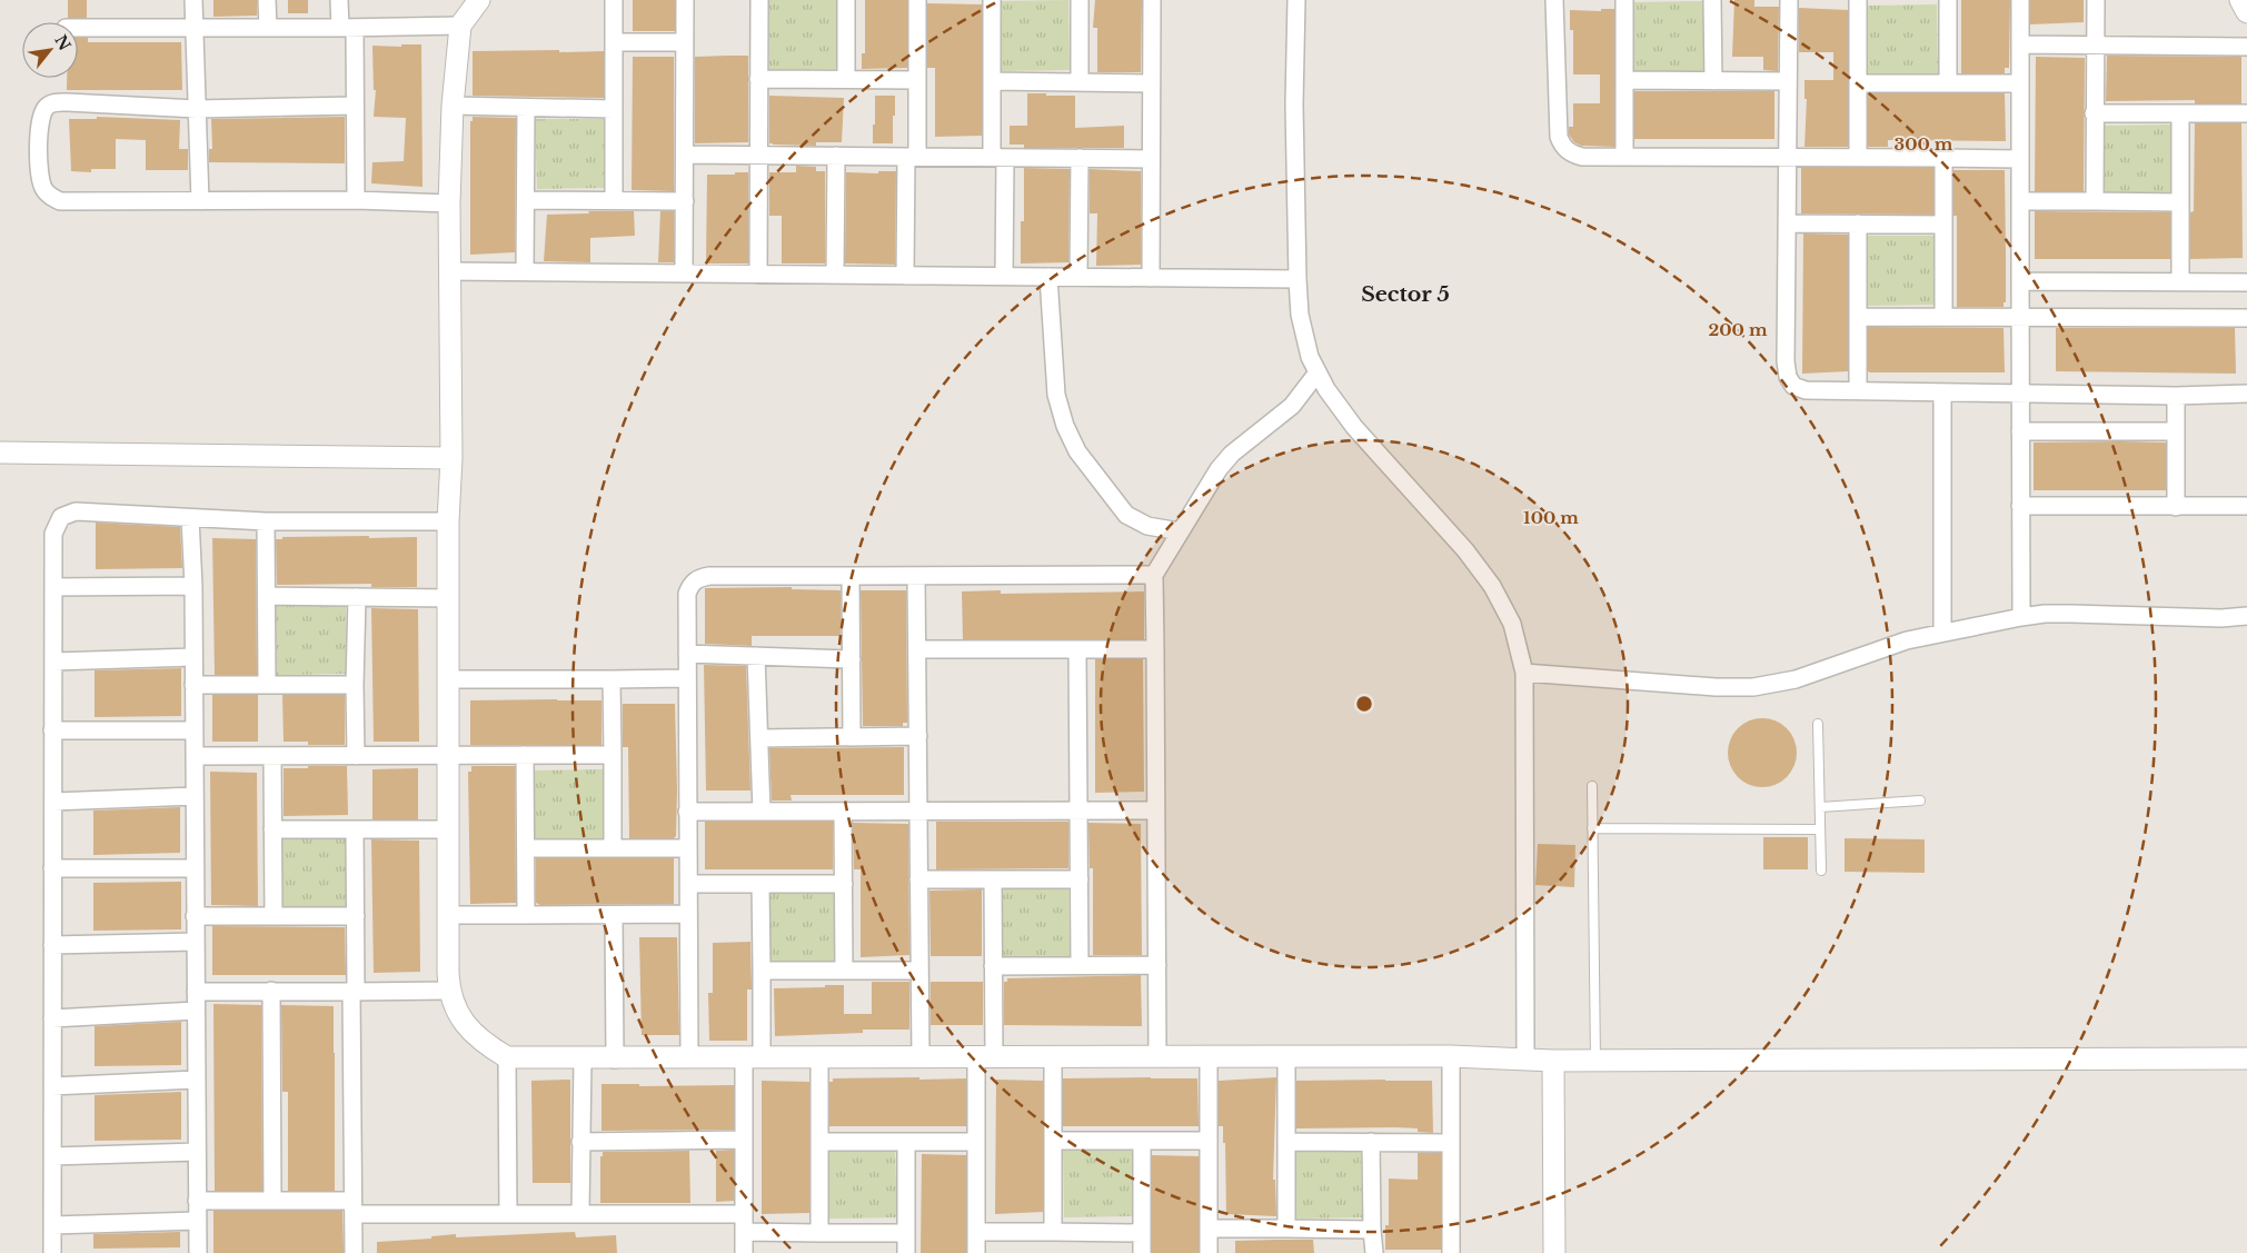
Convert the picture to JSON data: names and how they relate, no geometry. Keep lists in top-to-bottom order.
{
  "districts": ["Sector 5"],
  "north": "top right",
  "rings": ["300 m", "200 m", "100 m"]
}
